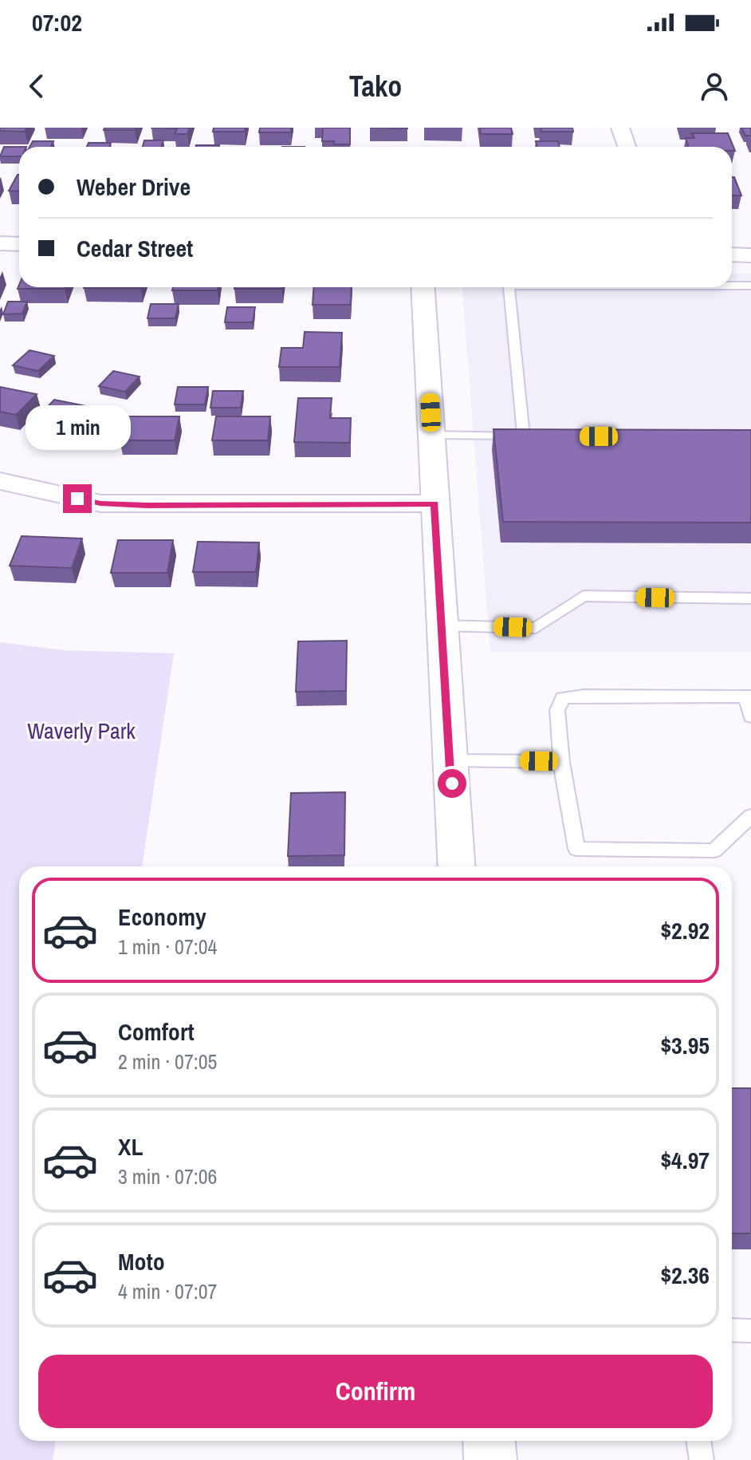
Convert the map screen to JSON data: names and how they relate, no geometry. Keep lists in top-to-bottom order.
{
  "parks": ["Waverly Park"],
  "page": {
    "status": "07:02",
    "header": "Tako",
    "banner": ["Weber Drive", "Cedar Street"],
    "bubble": "1 min",
    "list": [
      {
        "name": "Economy",
        "note": "1 min · 07:04",
        "value": "$2.92"
      },
      {
        "name": "Comfort",
        "note": "2 min · 07:05",
        "value": "$3.95"
      },
      {
        "name": "XL",
        "note": "3 min · 07:06",
        "value": "$4.97"
      },
      {
        "name": "Moto",
        "note": "4 min · 07:07",
        "value": "$2.36"
      }
    ],
    "buttons": "Confirm"
  }
}
